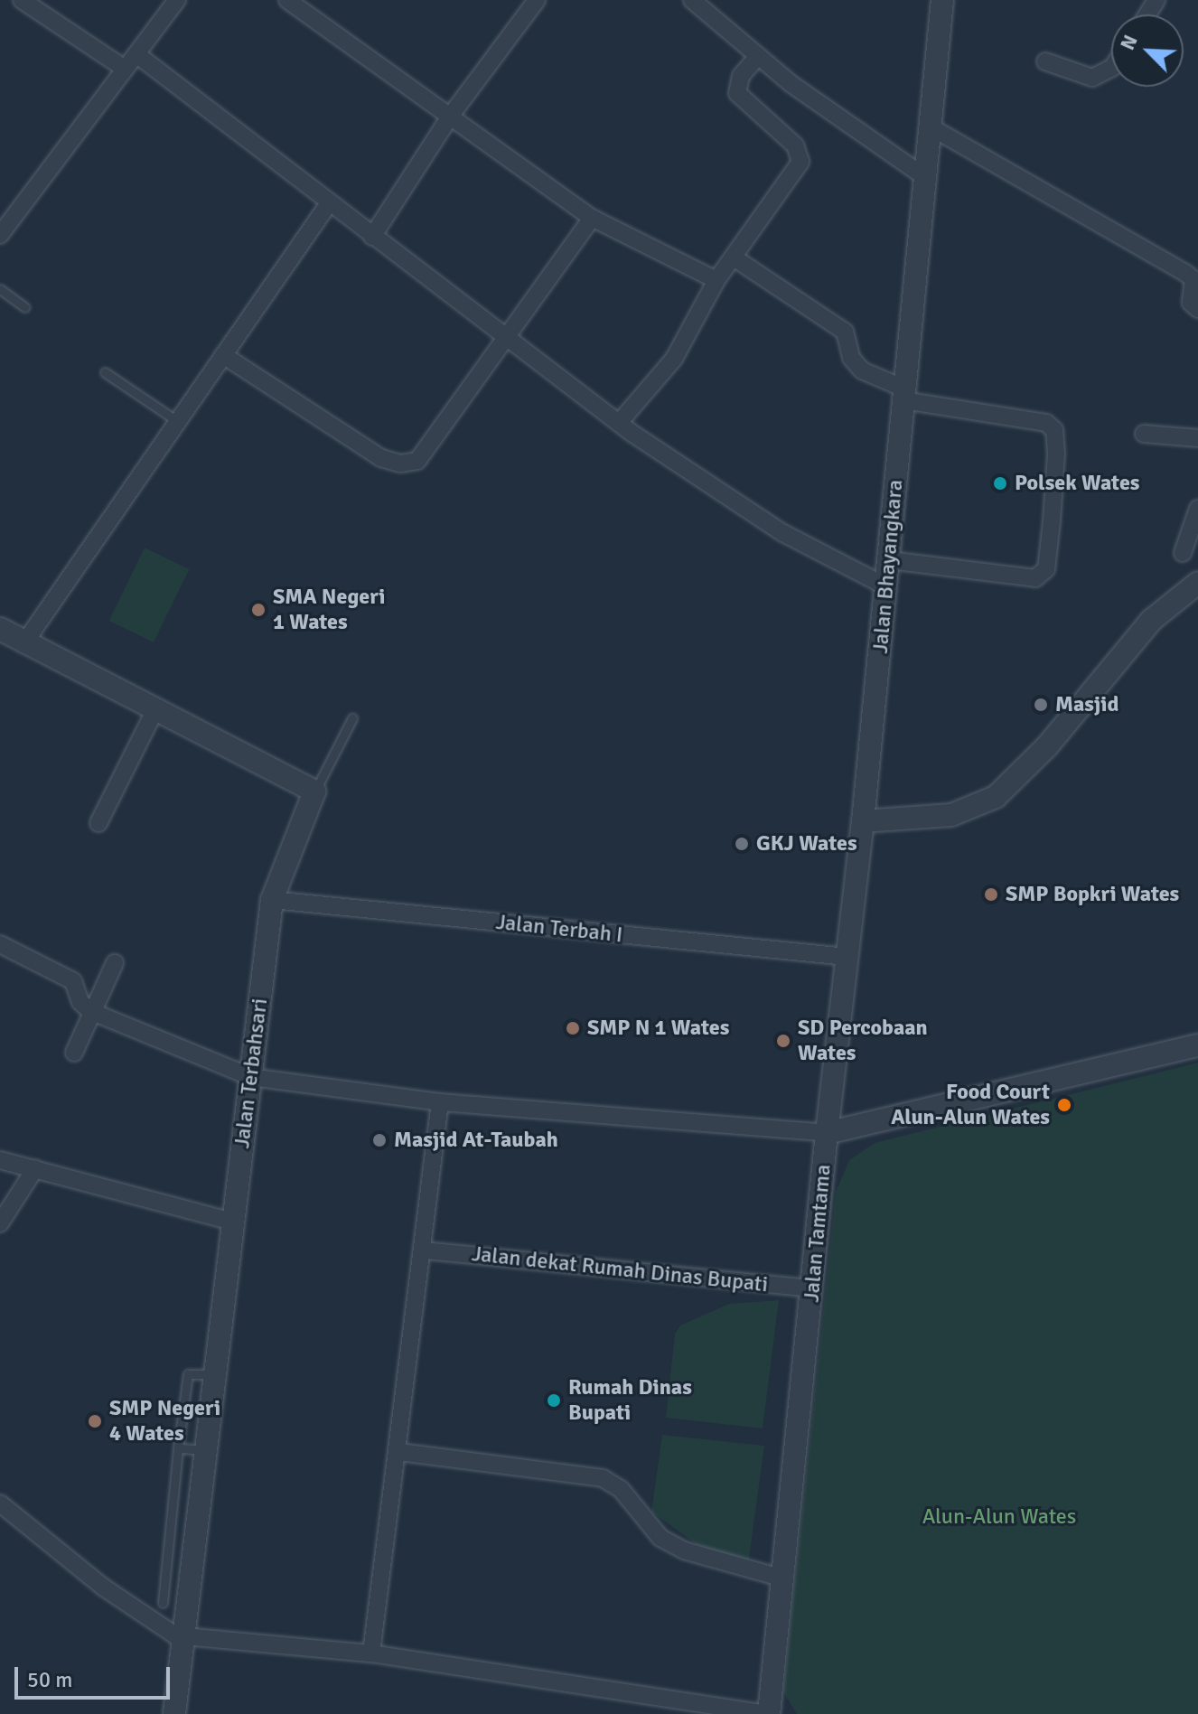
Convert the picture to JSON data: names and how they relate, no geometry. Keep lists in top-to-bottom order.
{
  "streets": {
    "street": [
      "Jalan Bhayangkara",
      "Jalan Terbah I",
      "Jalan Terbahsari",
      "Jalan Tamtama",
      "Jalan dekat Rumah Dinas Bupati"
    ]
  },
  "crossings": [
    ["Jalan Bhayangkara", "Jalan Terbah I"],
    ["Jalan Bhayangkara", "Jalan Tamtama"],
    ["Jalan Terbah I", "Jalan Terbahsari"],
    ["Jalan Tamtama", "Jalan dekat Rumah Dinas Bupati"]
  ],
  "parks": ["Alun-Alun Wates"],
  "places": [
    "Polsek Wates",
    "SMA Negeri 1 Wates",
    "Masjid",
    "GKJ Wates",
    "SMP Bopkri Wates",
    "SMP N 1 Wates",
    "SD Percobaan Wates",
    "Food Court Alun-Alun Wates",
    "Masjid At-Taubah",
    "Rumah Dinas Bupati",
    "SMP Negeri 4 Wates"
  ],
  "scale_bar": "50 m",
  "north": "top left"
}
